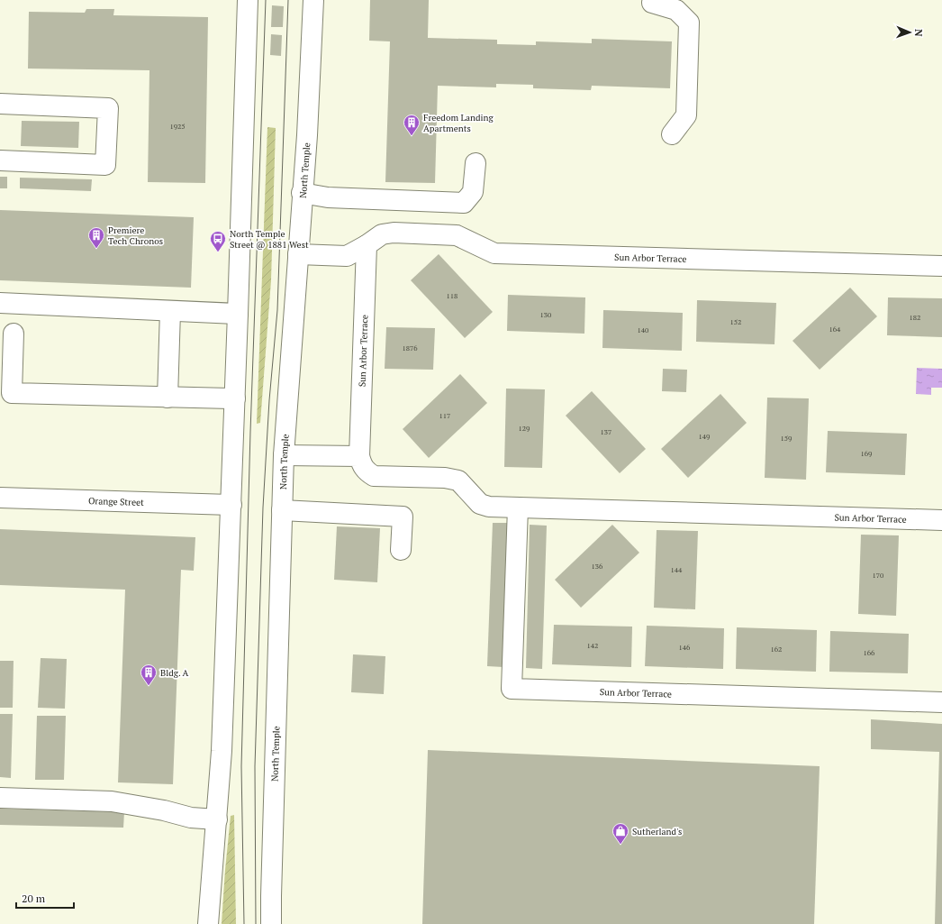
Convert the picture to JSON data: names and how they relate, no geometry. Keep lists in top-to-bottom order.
{
  "streets": {
    "street": ["North Temple", "Sun Arbor Terrace", "Orange Street"]
  },
  "crossings": [
    ["North Temple", "Sun Arbor Terrace"]
  ],
  "places": {
    "building": ["Freedom Landing Apartments", "Premiere Tech Chronos", "Bldg. A"],
    "bus stop": ["North Temple Street @ 1881 West"],
    "shop": ["Sutherland's"]
  },
  "house_numbers": [
    "1925",
    "118",
    "130",
    "182",
    "152",
    "164",
    "140",
    "1876",
    "117",
    "129",
    "137",
    "149",
    "159",
    "169",
    "136",
    "144",
    "170",
    "142",
    "146",
    "162",
    "166"
  ],
  "scale_bar": "20 m",
  "north": "right"
}
